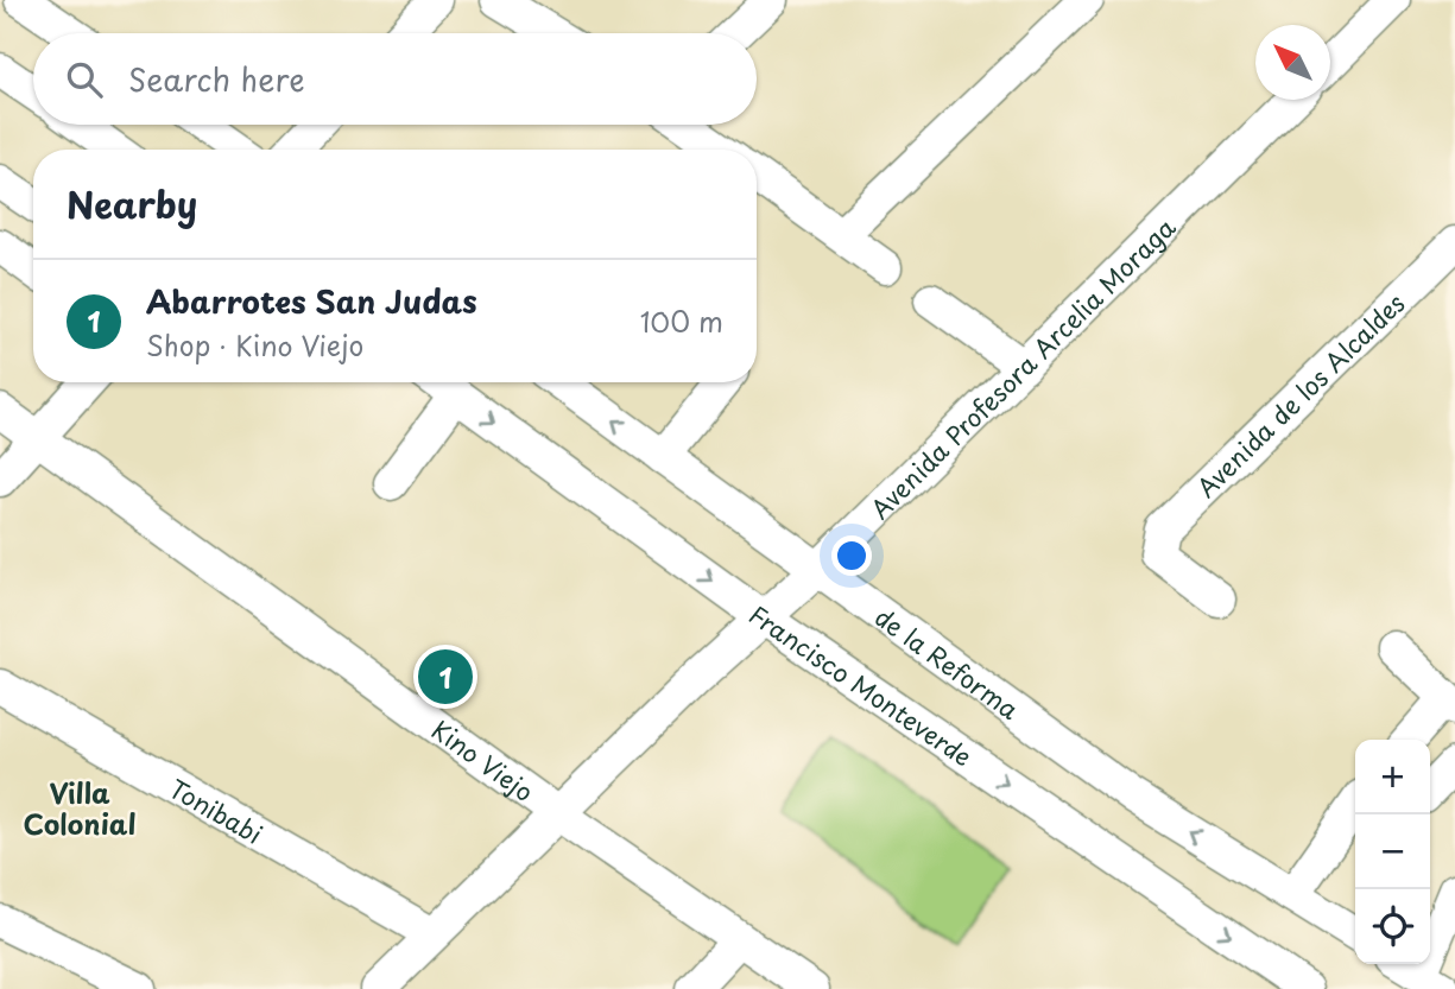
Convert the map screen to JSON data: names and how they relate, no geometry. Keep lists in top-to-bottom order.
{
  "streets": {
    "street": [
      "Avenida Profesora Arcelia Moraga",
      "Avenida de los Alcaldes",
      "de la Reforma",
      "Francisco Monteverde",
      "Kino Viejo",
      "Tonibabi"
    ]
  },
  "crossings": [
    ["Avenida Profesora Arcelia Moraga", "de la Reforma"],
    ["Avenida Profesora Arcelia Moraga", "Francisco Monteverde"],
    ["Avenida Profesora Arcelia Moraga", "Kino Viejo"],
    ["Avenida Profesora Arcelia Moraga", "Tonibabi"]
  ],
  "one_way": ["de la Reforma", "Francisco Monteverde"],
  "districts": ["Villa Colonial"],
  "north": "top left",
  "page": {
    "search": "Search here",
    "heading": "Nearby",
    "list": [
      {
        "mark": "1",
        "name": "Abarrotes San Judas",
        "note": "Shop · Kino Viejo",
        "value": "100 m"
      }
    ],
    "pins": "1",
    "map_buttons": ["+", "−"]
  }
}
